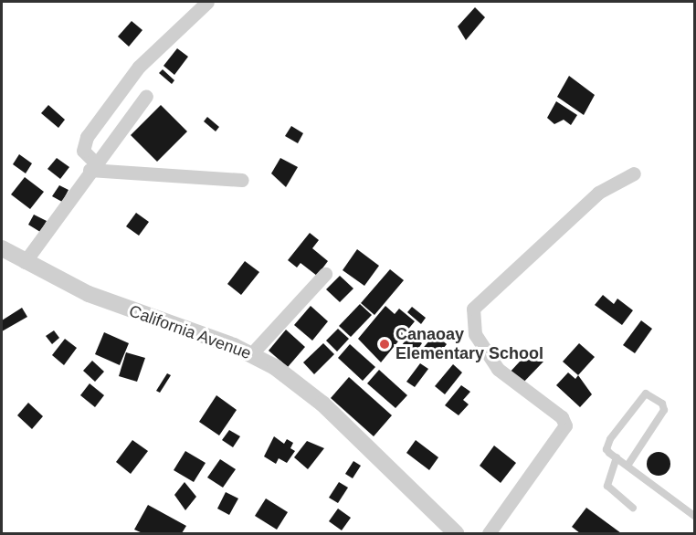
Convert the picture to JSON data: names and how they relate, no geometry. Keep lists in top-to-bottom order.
{
  "streets": {
    "street": ["California Avenue"]
  },
  "places": ["Canaoay Elementary School"]
}
